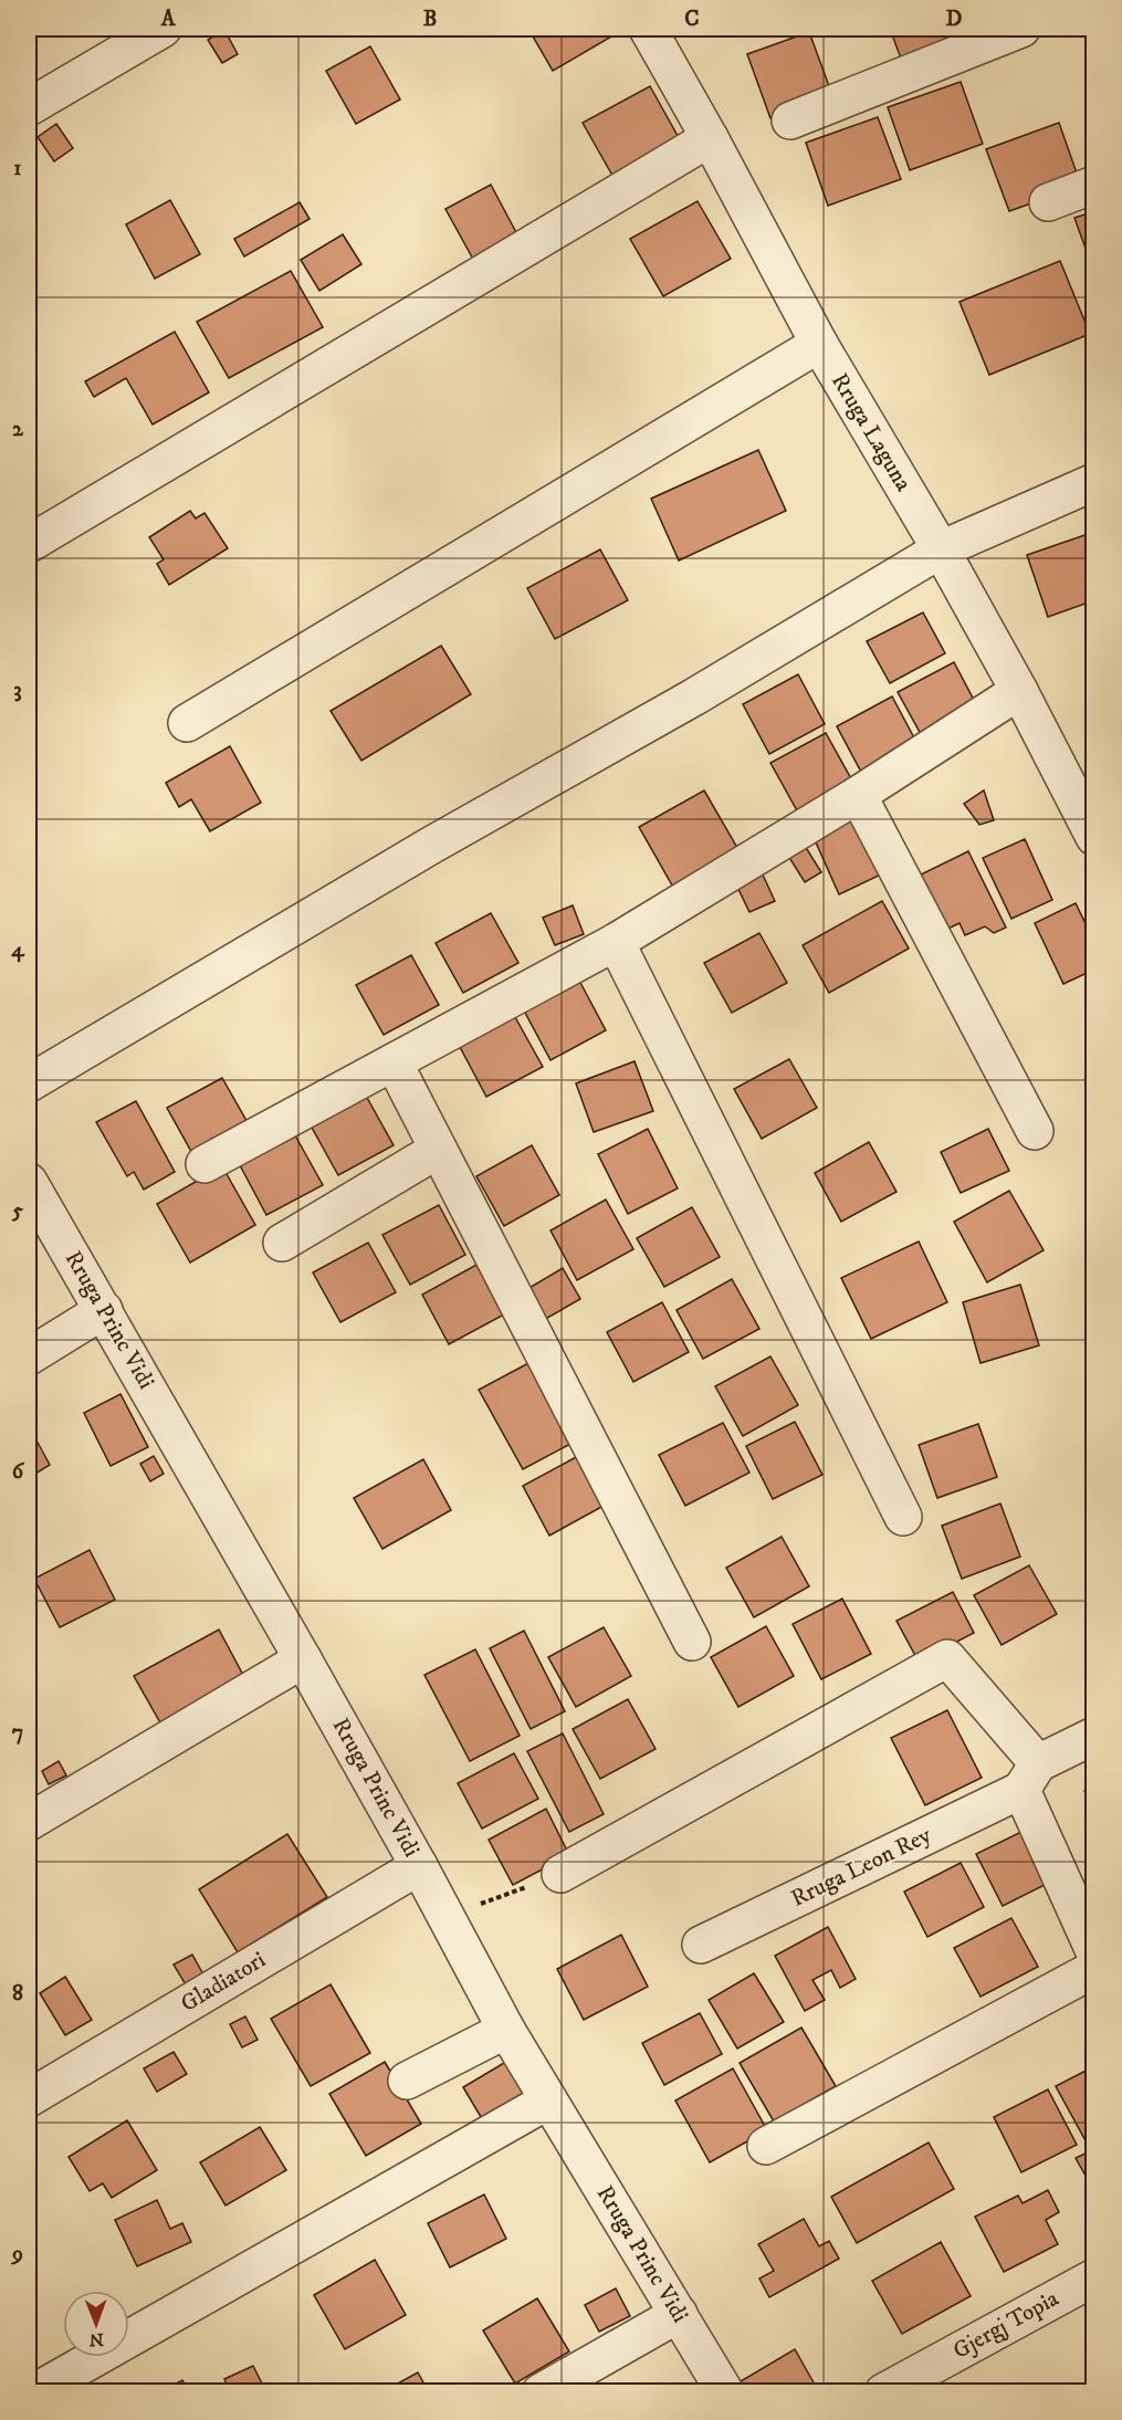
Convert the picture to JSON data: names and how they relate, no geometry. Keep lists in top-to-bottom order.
{
  "streets": {
    "street": [
      "Rruga Laguna",
      "Rruga Princ Vidi",
      "Rruga Leon Rey",
      "Gladiatori",
      "Gjergj Topia"
    ]
  },
  "crossings": [
    ["Rruga Princ Vidi", "Gladiatori"]
  ],
  "north": "bottom",
  "grid": {
    "columns": [
      "A",
      "B",
      "C",
      "D"
    ],
    "rows": [
      "1",
      "2",
      "3",
      "4",
      "5",
      "6",
      "7",
      "8",
      "9"
    ]
  }
}
